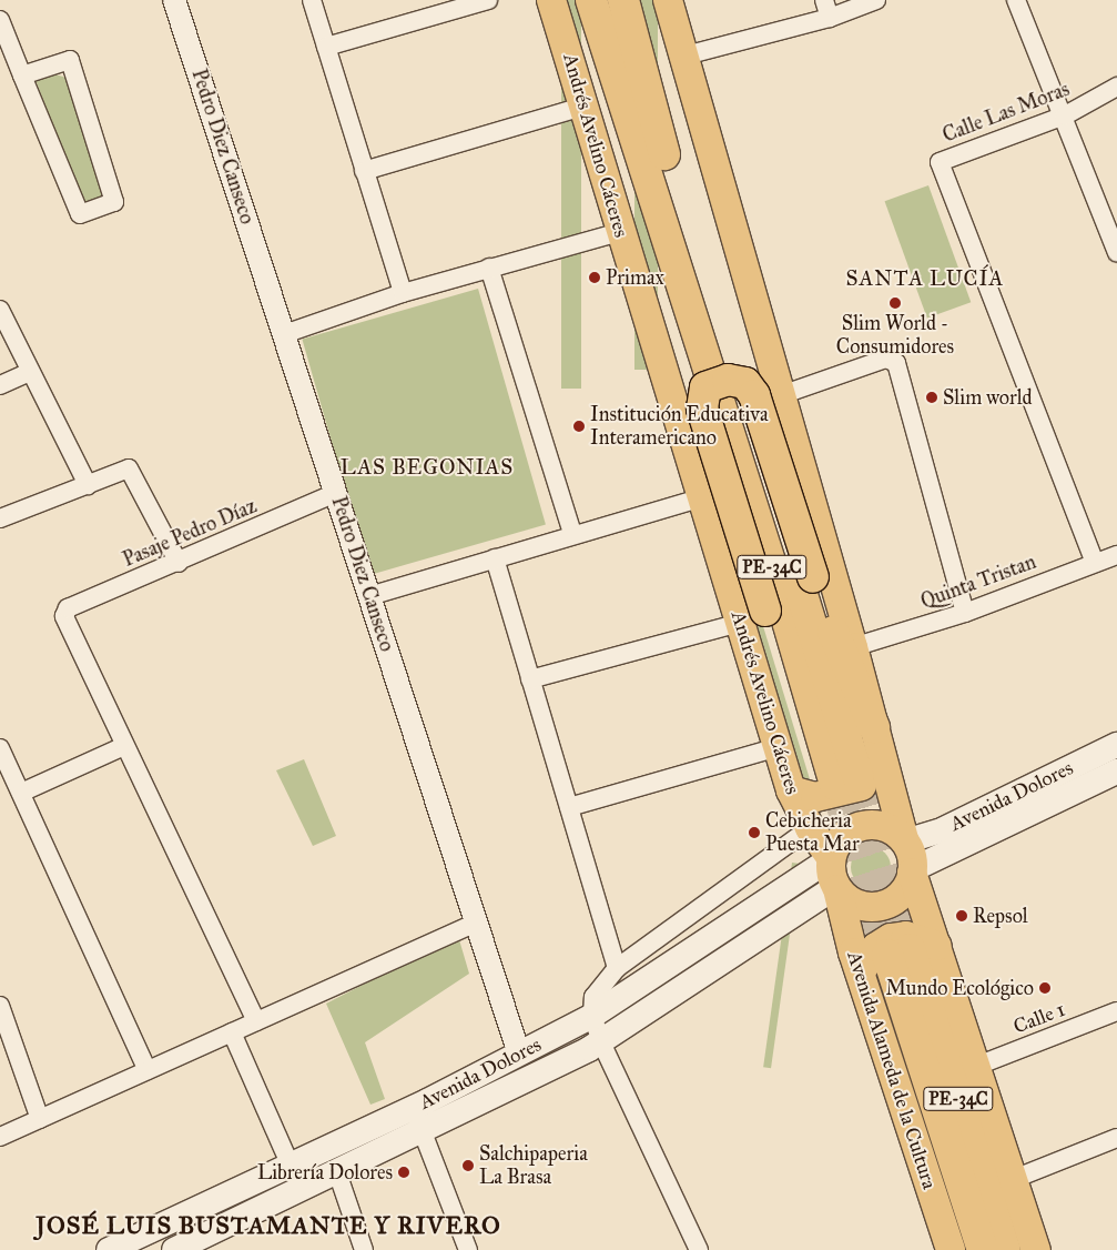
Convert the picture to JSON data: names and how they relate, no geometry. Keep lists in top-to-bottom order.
{
  "streets": {
    "highway": ["Andrés Avelino Cáceres", "PE-34C", "Avenida Alameda de la Cultura"],
    "main road": ["Avenida Dolores"],
    "street": [
      "Calle Las Moras",
      "Pedro Diez Canseco",
      "Pasaje Pedro Díaz",
      "Quinta Tristan",
      "Calle 1"
    ]
  },
  "crossings": [
    ["Calle Las Moras", "Quinta Tristan"],
    ["Andrés Avelino Cáceres", "Quinta Tristan"],
    ["Andrés Avelino Cáceres", "Avenida Dolores"],
    ["Andrés Avelino Cáceres", "Avenida Alameda de la Cultura"],
    ["Pedro Diez Canseco", "Pasaje Pedro Díaz"],
    ["Pedro Diez Canseco", "Avenida Dolores"],
    ["Avenida Dolores", "Avenida Alameda de la Cultura"],
    ["Calle 1", "Avenida Alameda de la Cultura"]
  ],
  "districts": ["SANTA LUCÍA", "LAS BEGONIAS", "JOSÉ LUIS BUSTAMANTE Y RIVERO"],
  "places": [
    "Primax",
    "Slim World - Consumidores",
    "Slim world",
    "Institución Educativa Interamericano",
    "Cebicheria Puesta Mar",
    "Repsol",
    "Mundo Ecológico",
    "Salchipaperia La Brasa",
    "Librería Dolores"
  ]
}
